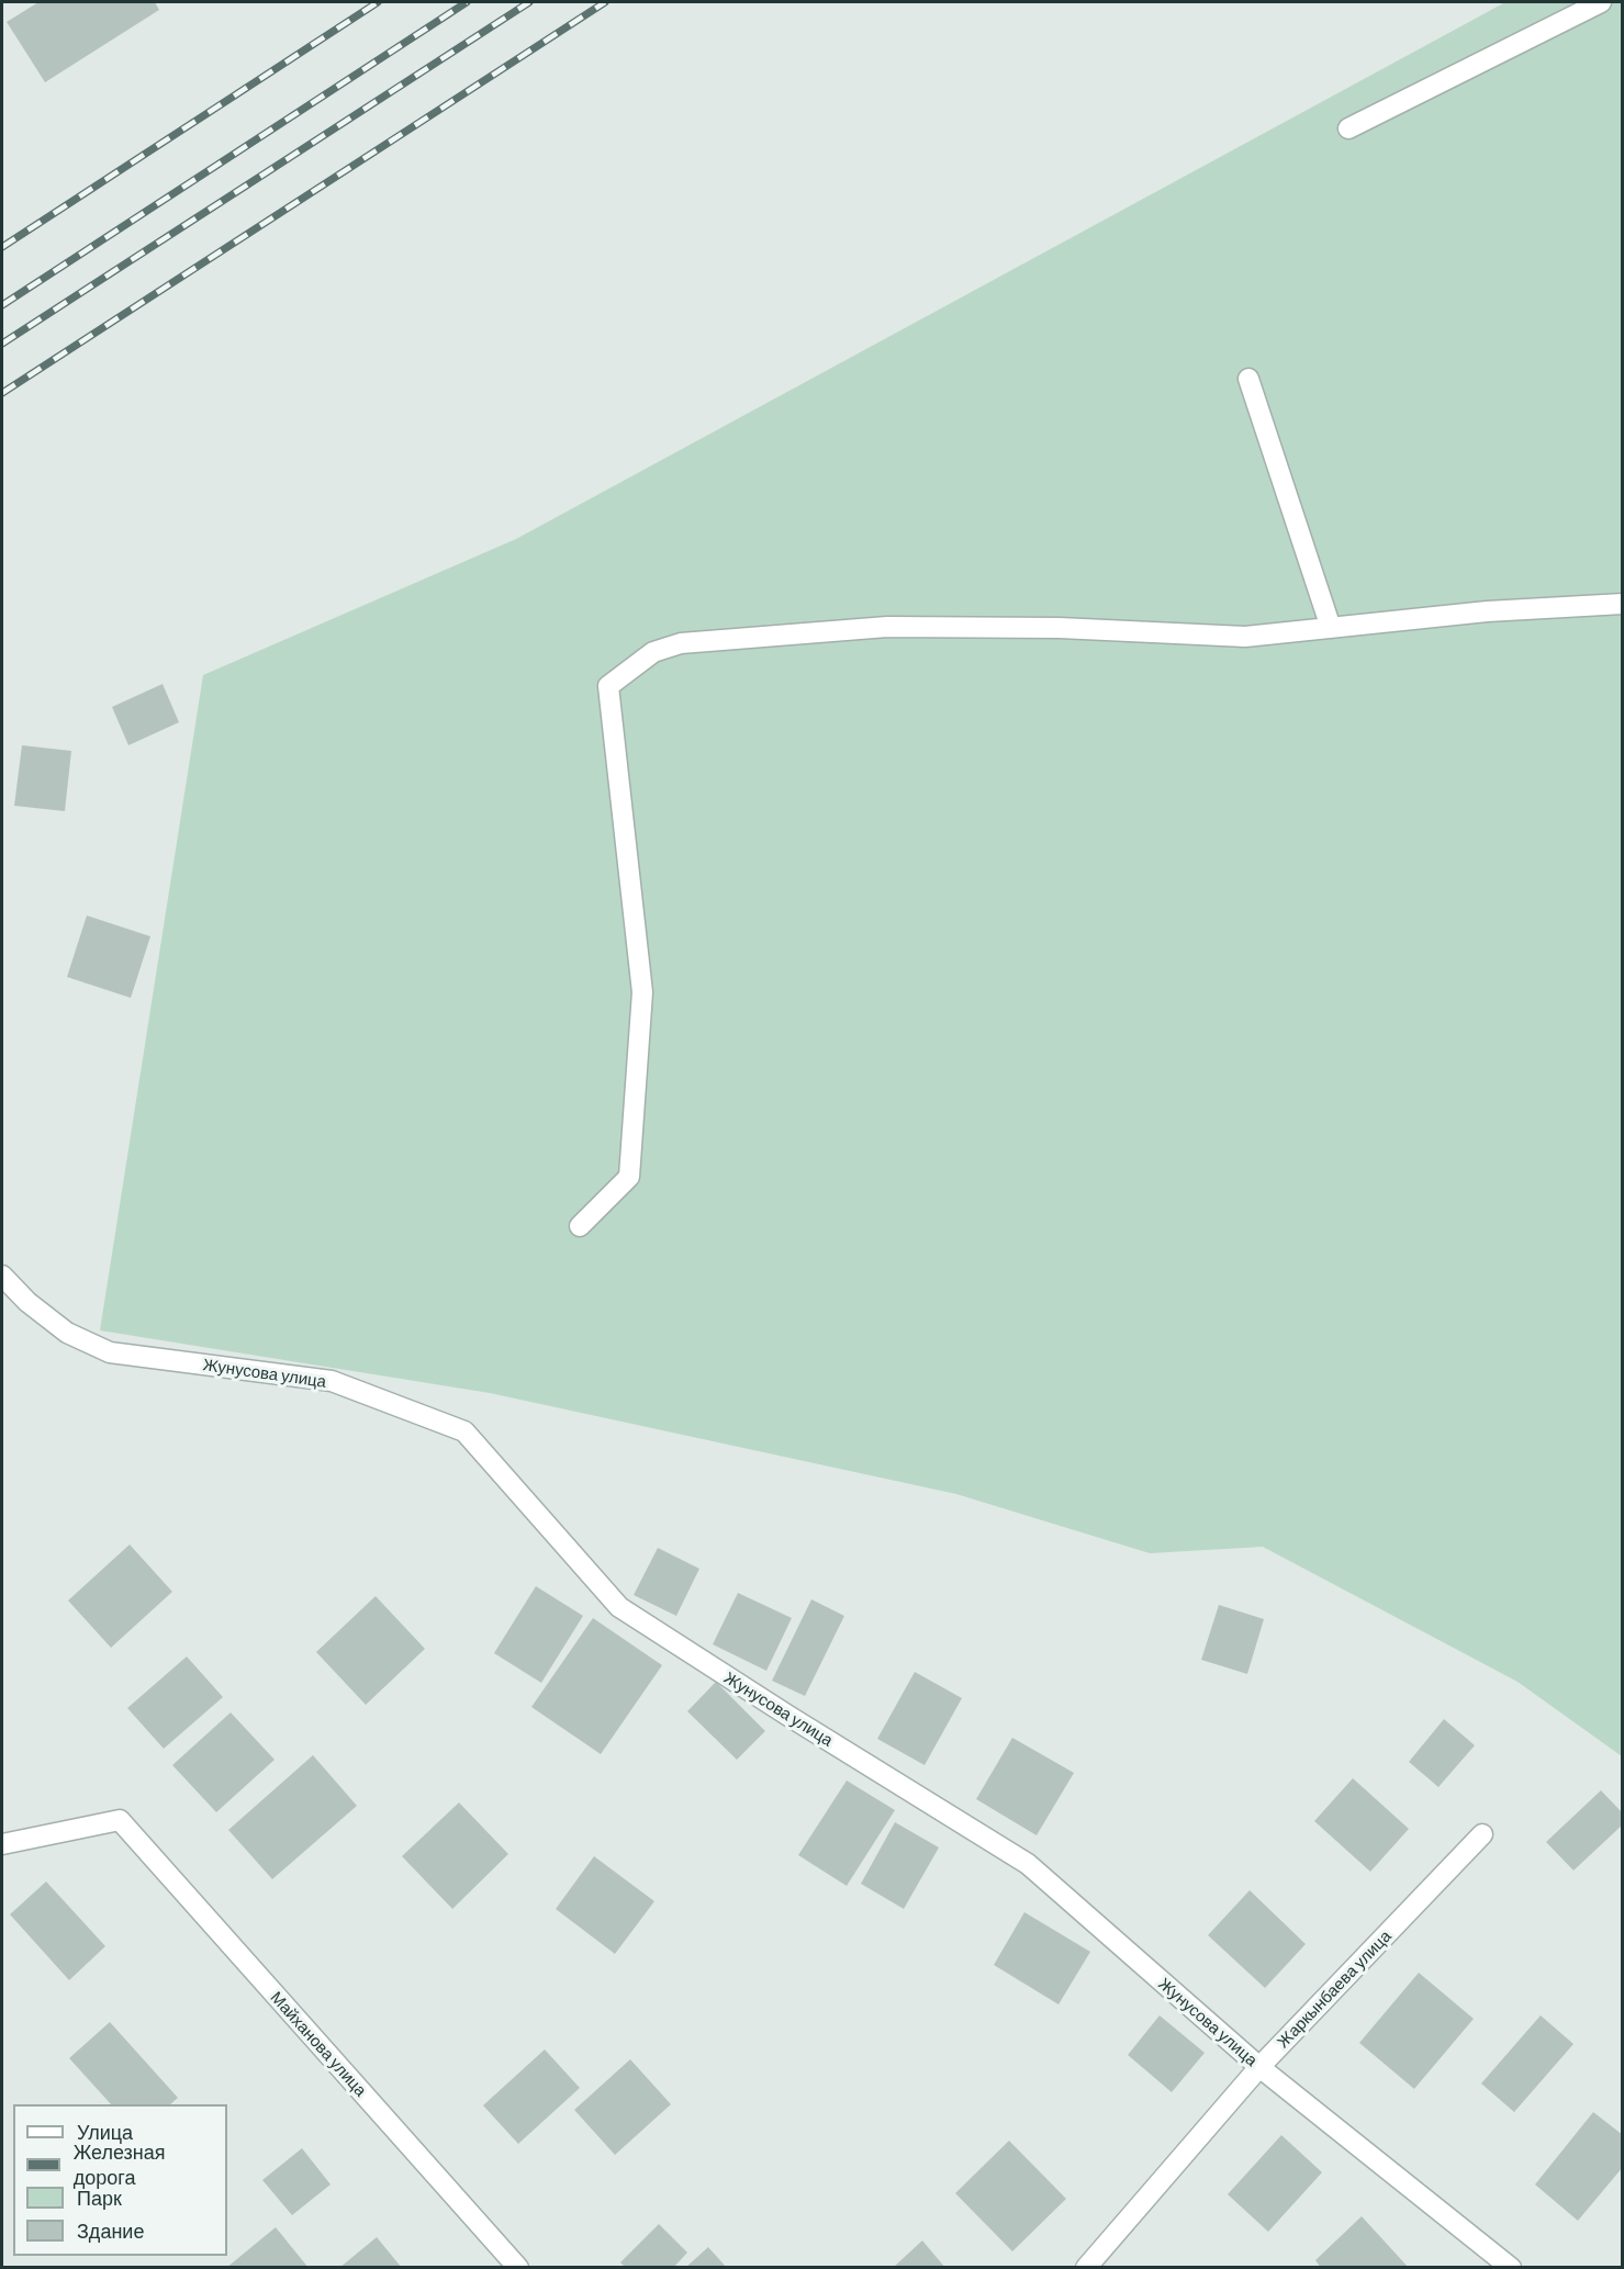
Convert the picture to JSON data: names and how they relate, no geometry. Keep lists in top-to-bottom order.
{
  "streets": {
    "street": ["Жунусова улица", "Жаркынбаева улица", "Майханова улица"]
  },
  "crossings": [
    ["Жунусова улица", "Жаркынбаева улица"]
  ],
  "legend": [
    "Улица",
    "Железная дорога",
    "Парк",
    "Здание"
  ]
}
